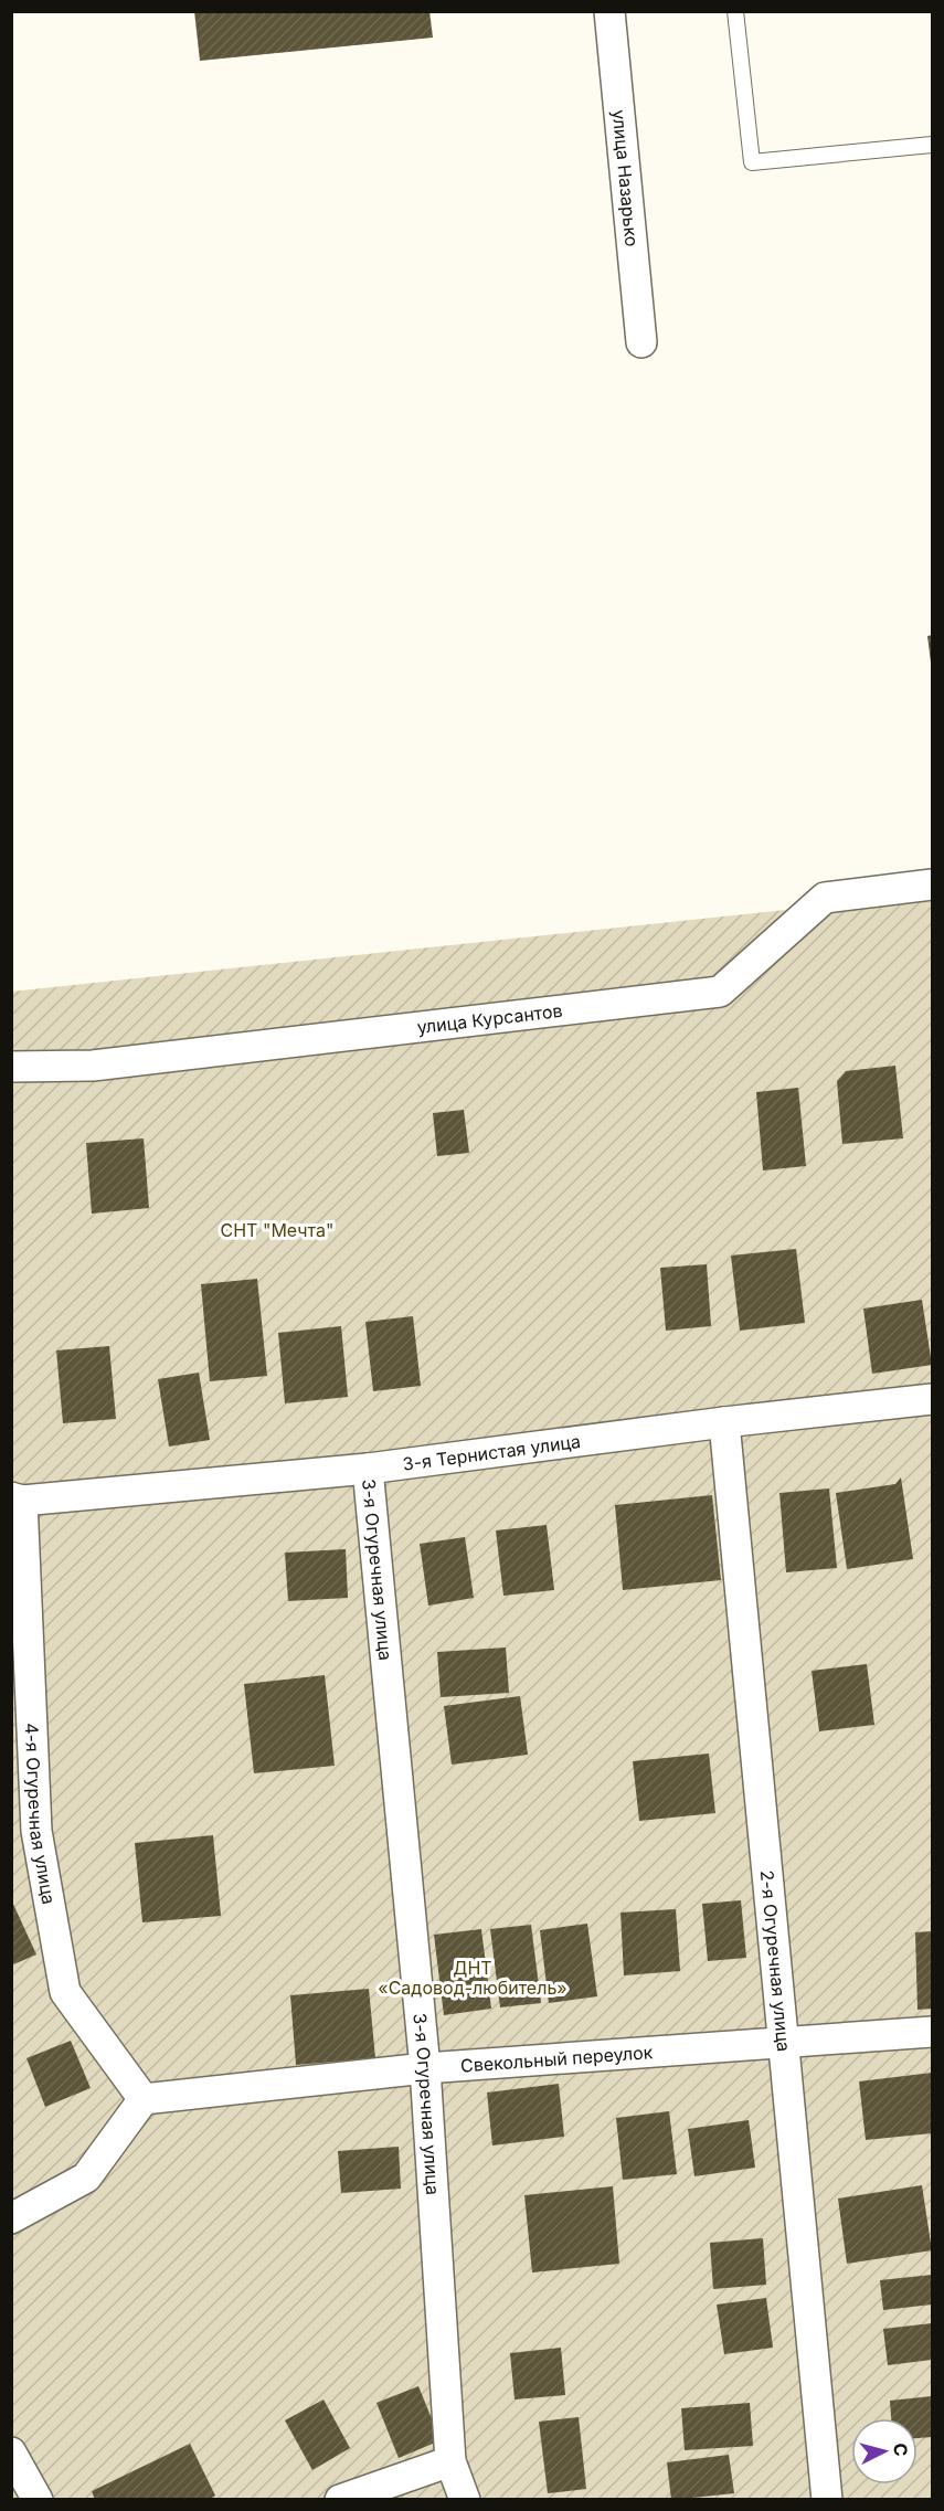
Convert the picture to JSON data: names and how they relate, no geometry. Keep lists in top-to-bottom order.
{
  "streets": {
    "street": [
      "улица Назарько",
      "улица Курсантов",
      "3-я Тернистая улица",
      "3-я Огуречная улица",
      "4-я Огуречная улица",
      "2-я Огуречная улица",
      "Свекольный переулок"
    ]
  },
  "crossings": [
    ["3-я Тернистая улица", "3-я Огуречная улица"],
    ["3-я Тернистая улица", "4-я Огуречная улица"],
    ["3-я Тернистая улица", "2-я Огуречная улица"],
    ["3-я Огуречная улица", "Свекольный переулок"],
    ["4-я Огуречная улица", "Свекольный переулок"],
    ["2-я Огуречная улица", "Свекольный переулок"]
  ],
  "parks": ["СНТ \"Мечта\"", "ДНТ «Садовод-любитель»"],
  "north": "right"
}
